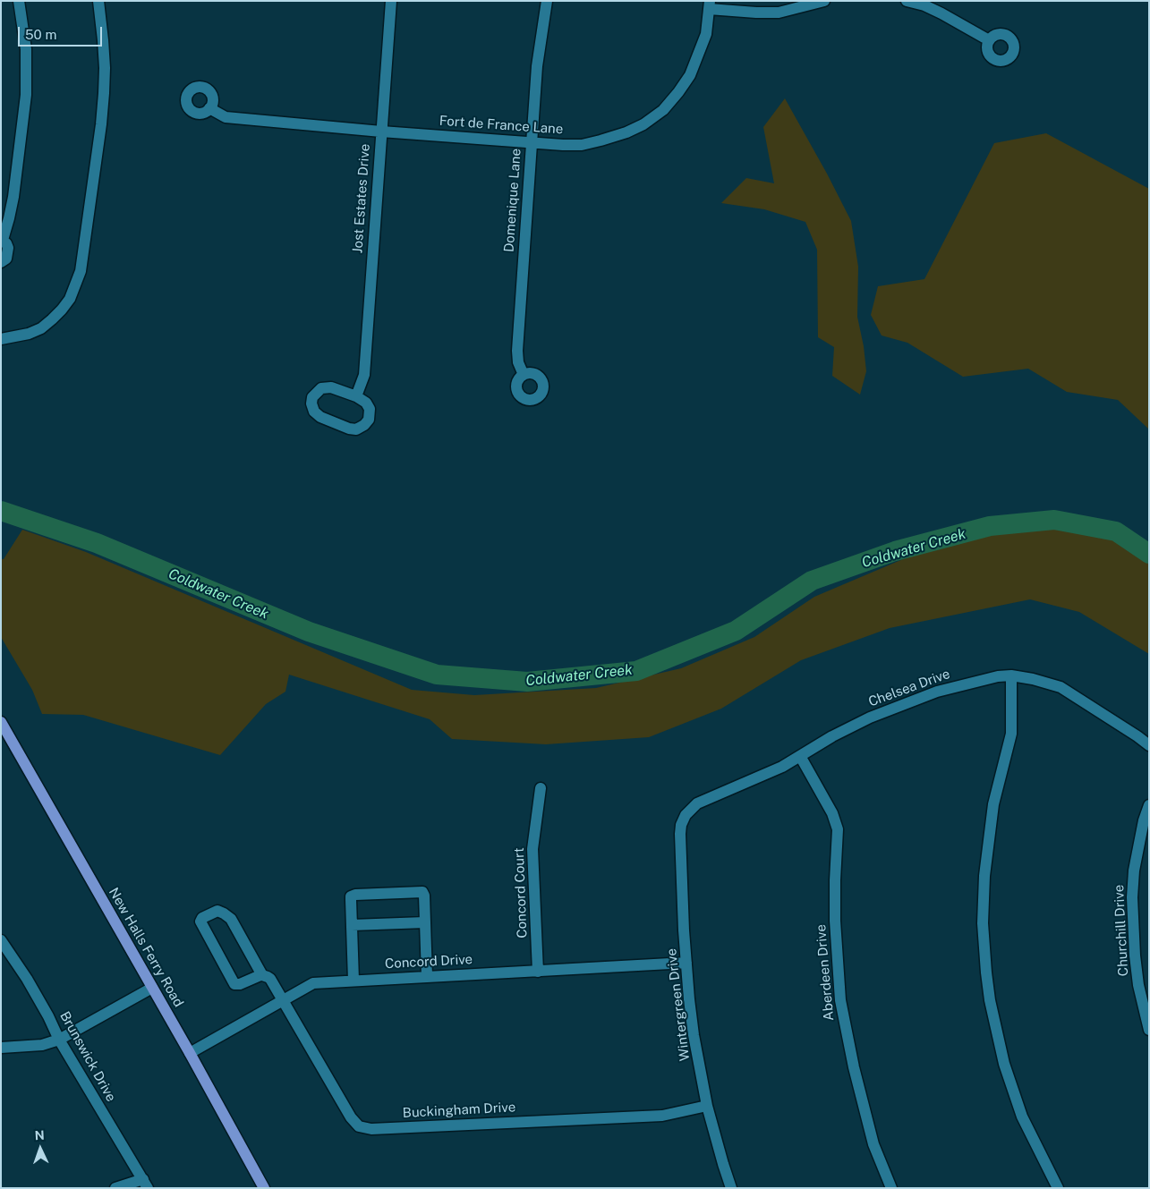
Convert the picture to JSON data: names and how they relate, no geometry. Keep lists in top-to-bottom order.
{
  "streets": {
    "main road": ["New Halls Ferry Road"],
    "street": [
      "Fort de France Lane",
      "Jost Estates Drive",
      "Domenique Lane",
      "Chelsea Drive",
      "Concord Court",
      "Churchill Drive",
      "Concord Drive",
      "Aberdeen Drive",
      "Wintergreen Drive",
      "Brunswick Drive",
      "Buckingham Drive"
    ]
  },
  "crossings": [
    ["Fort de France Lane", "Jost Estates Drive"],
    ["Fort de France Lane", "Domenique Lane"],
    ["Chelsea Drive", "Aberdeen Drive"],
    ["Chelsea Drive", "Wintergreen Drive"],
    ["Concord Court", "Concord Drive"],
    ["New Halls Ferry Road", "Concord Drive"],
    ["Concord Drive", "Wintergreen Drive"],
    ["Concord Drive", "Buckingham Drive"],
    ["Wintergreen Drive", "Buckingham Drive"]
  ],
  "water": ["Coldwater Creek"],
  "scale_bar": "50 m",
  "north": "top"
}
